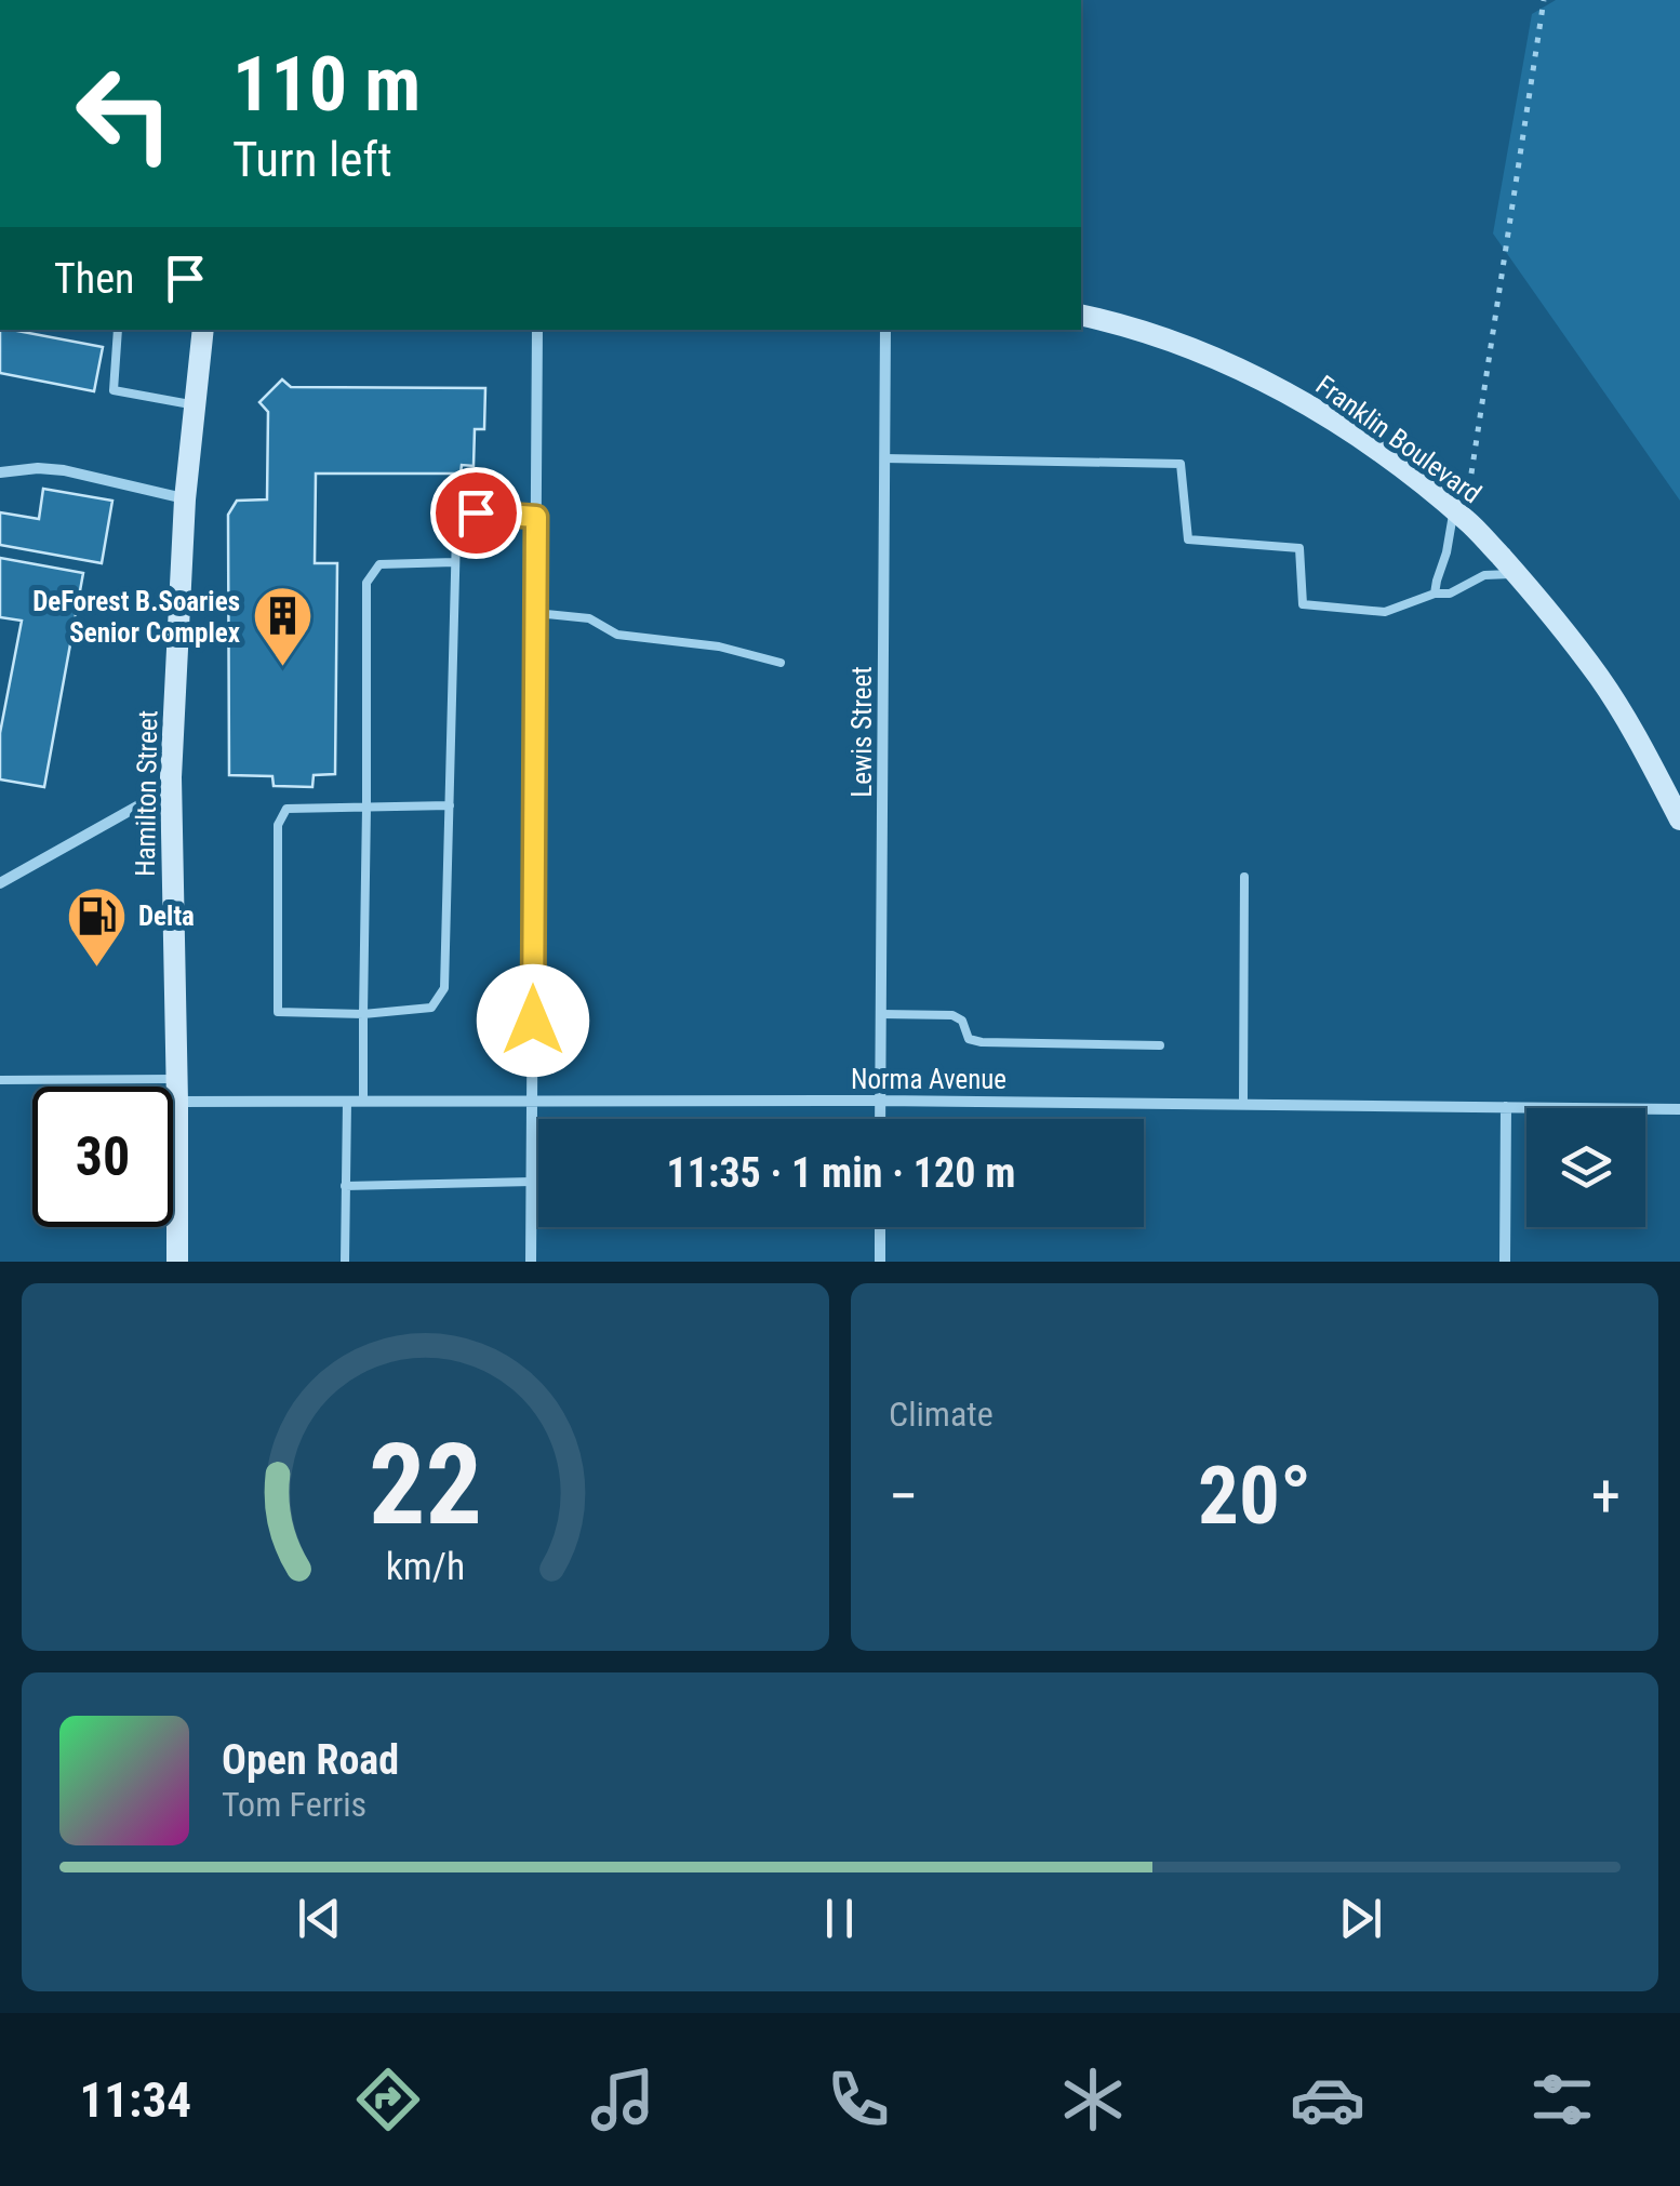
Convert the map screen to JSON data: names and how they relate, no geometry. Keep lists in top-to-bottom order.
{
  "streets": {
    "street": [
      "Franklin Boulevard",
      "Lewis Street",
      "Hamilton Street",
      "Norma Avenue"
    ]
  },
  "crossings": [
    ["Lewis Street", "Norma Avenue"],
    ["Hamilton Street", "Norma Avenue"]
  ],
  "places": {
    "building": ["DeForest B.Soaries Senior Complex"],
    "fuel station": ["Delta"]
  },
  "page": {
    "turn": ["110 m", "Turn left"],
    "then": "Then",
    "limit": "30",
    "trip": "11:35 · 1 min · 120 m",
    "tile": "Climate",
    "heat": ["−", "20°", "+"],
    "song": ["Open Road", "Tom Ferris"],
    "tabs": "11:34",
    "gauge": ["22", "km/h"]
  }
}
